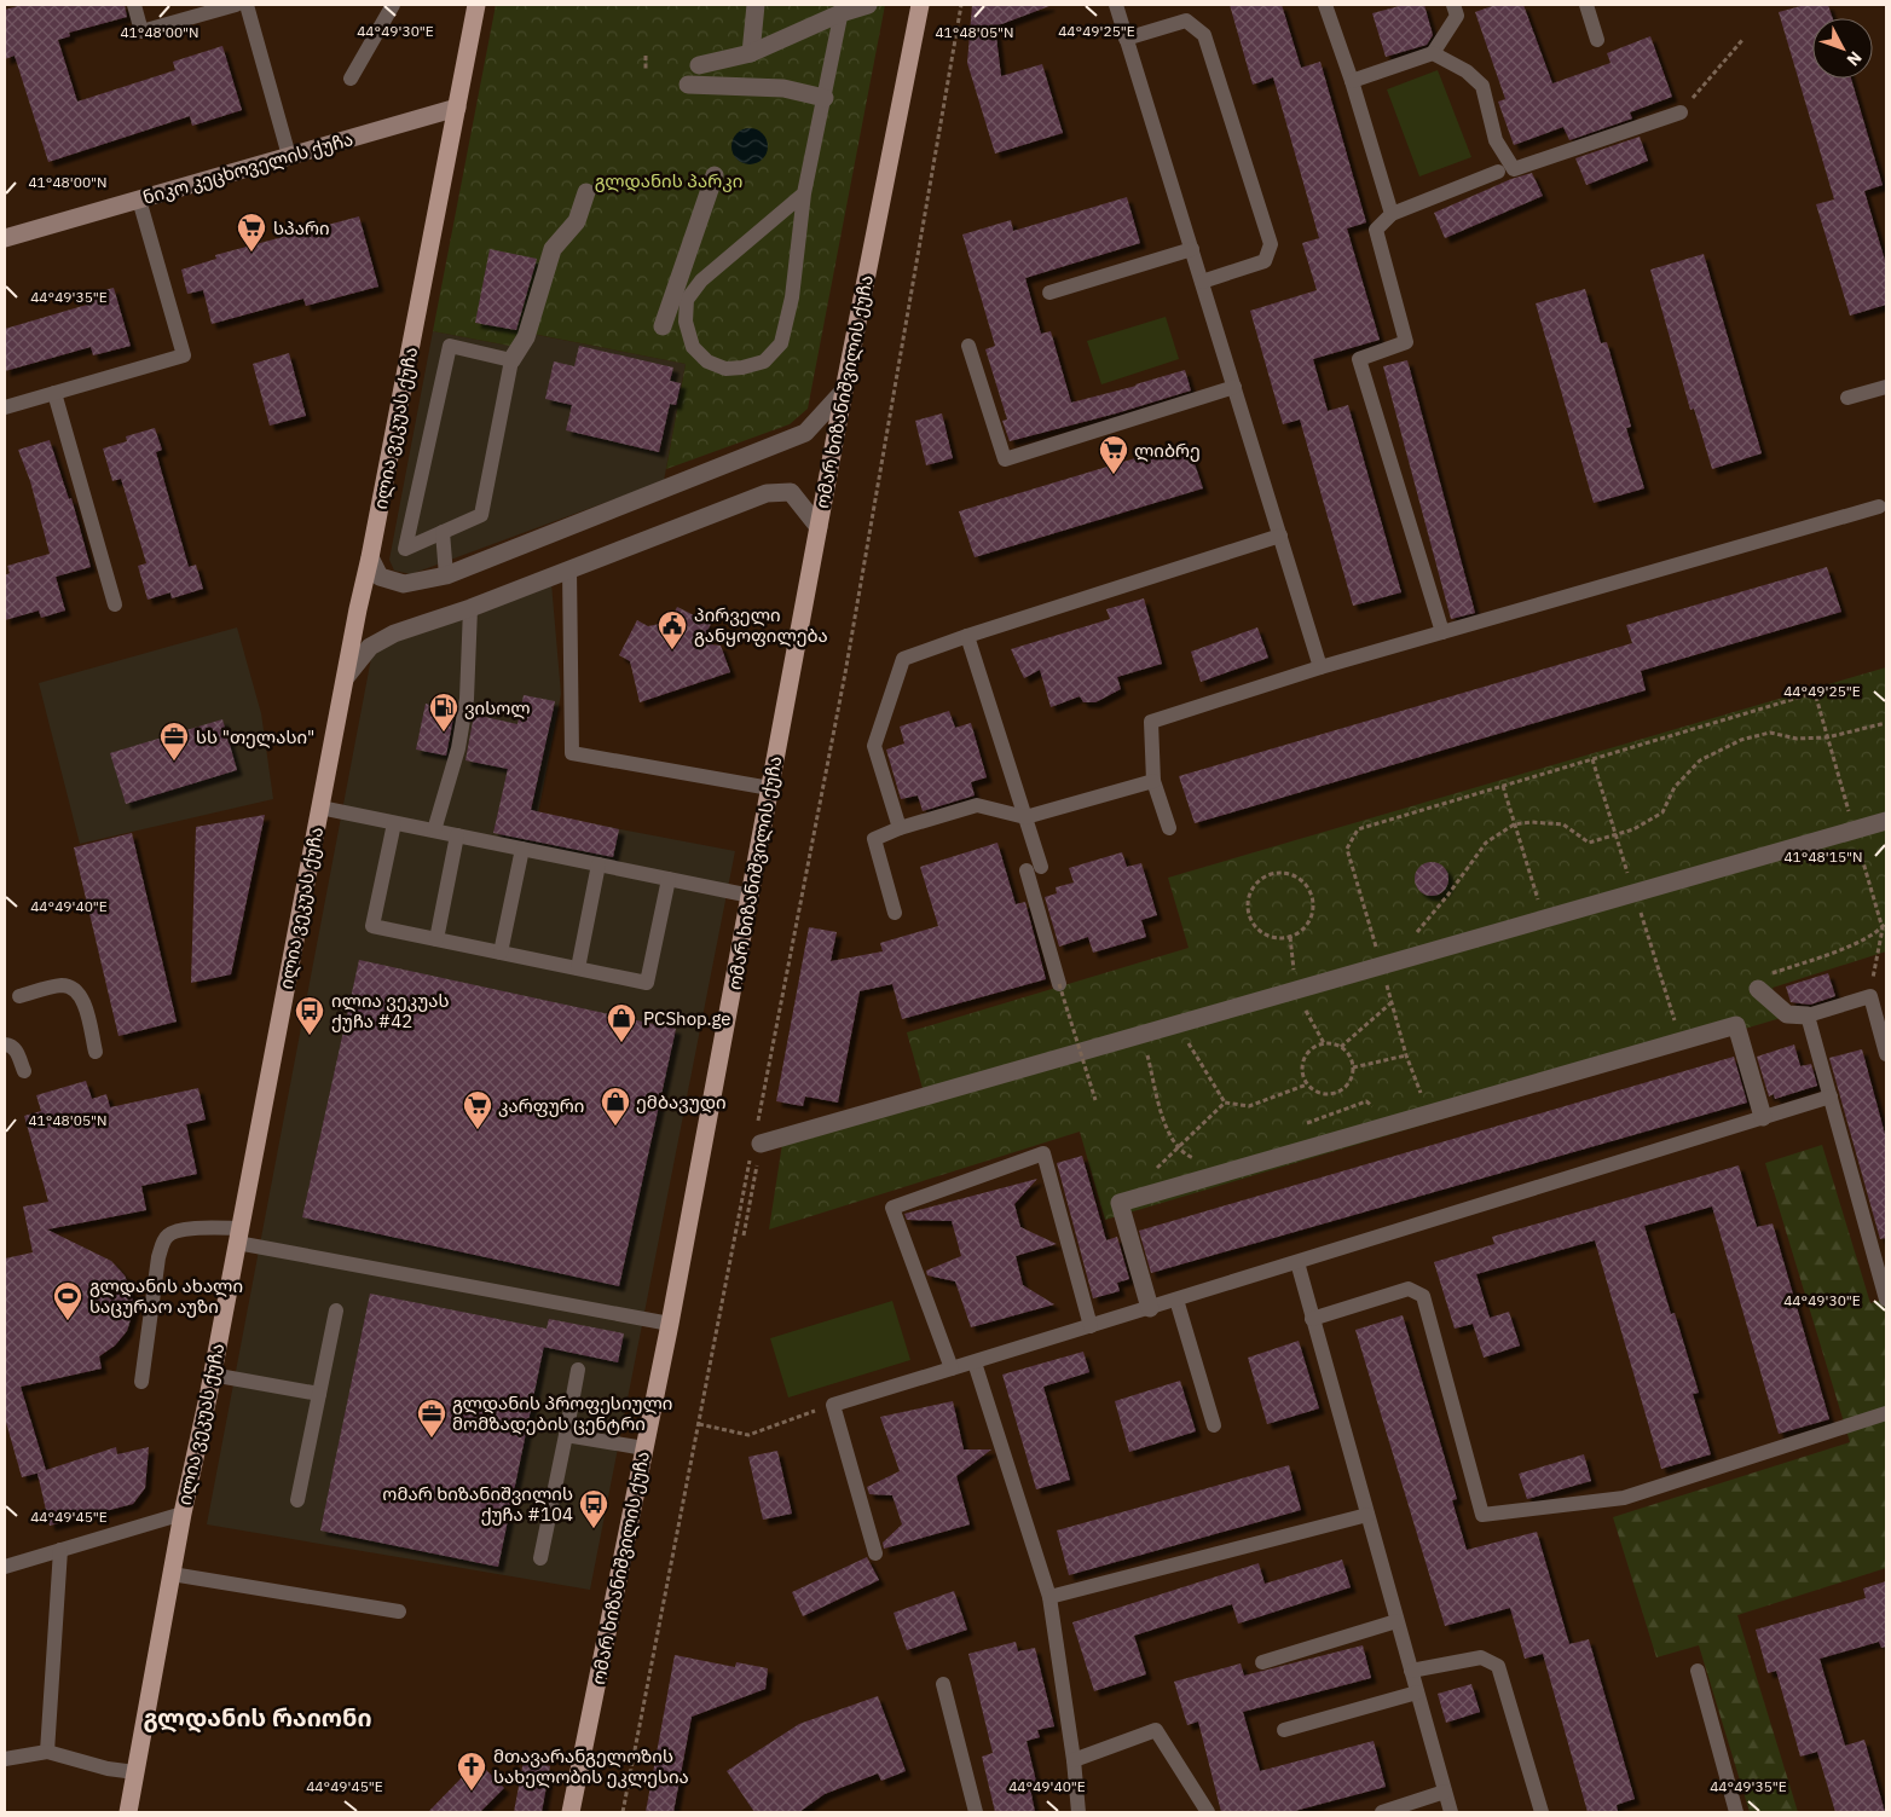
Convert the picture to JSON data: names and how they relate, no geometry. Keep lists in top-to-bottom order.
{
  "streets": {
    "main road": ["ომარ ხიზანიშვილის ქუჩა", "ილია ვეკუას ქუჩა"],
    "street": ["ნიკო კეცხოველის ქუჩა"]
  },
  "crossings": [
    ["ნიკო კეცხოველის ქუჩა", "ილია ვეკუას ქუჩა"]
  ],
  "districts": ["გლდანის რაიონი"],
  "parks": ["გლდანის პარკი"],
  "places": {
    "supermarket": ["სპარი", "ლიბრე", "კარფური"],
    "public building": ["პირველი განყოფილება"],
    "fuel station": ["ვისოლ"],
    "office": ["სს \"თელასი\"", "გლდანის პროფესიული მომზადების ცენტრი"],
    "bus stop": ["ილია ვეკუას ქუჩა #42", "ომარ ხიზანიშვილის ქუჩა #104"],
    "shop": ["PCShop.ge", "ემბავუდი"],
    "sports": ["გლდანის ახალი საცურაო აუზი"],
    "church": ["მთავარანგელოზის სახელობის ეკლესია"]
  },
  "north": "bottom right",
  "coordinates": [
    "44°49'30\"E",
    "44°49'25\"E",
    "41°48'00\"N",
    "41°48'05\"N",
    "44°49'35\"E",
    "41°48'15\"N",
    "44°49'40\"E",
    "44°49'45\"E"
  ]
}
